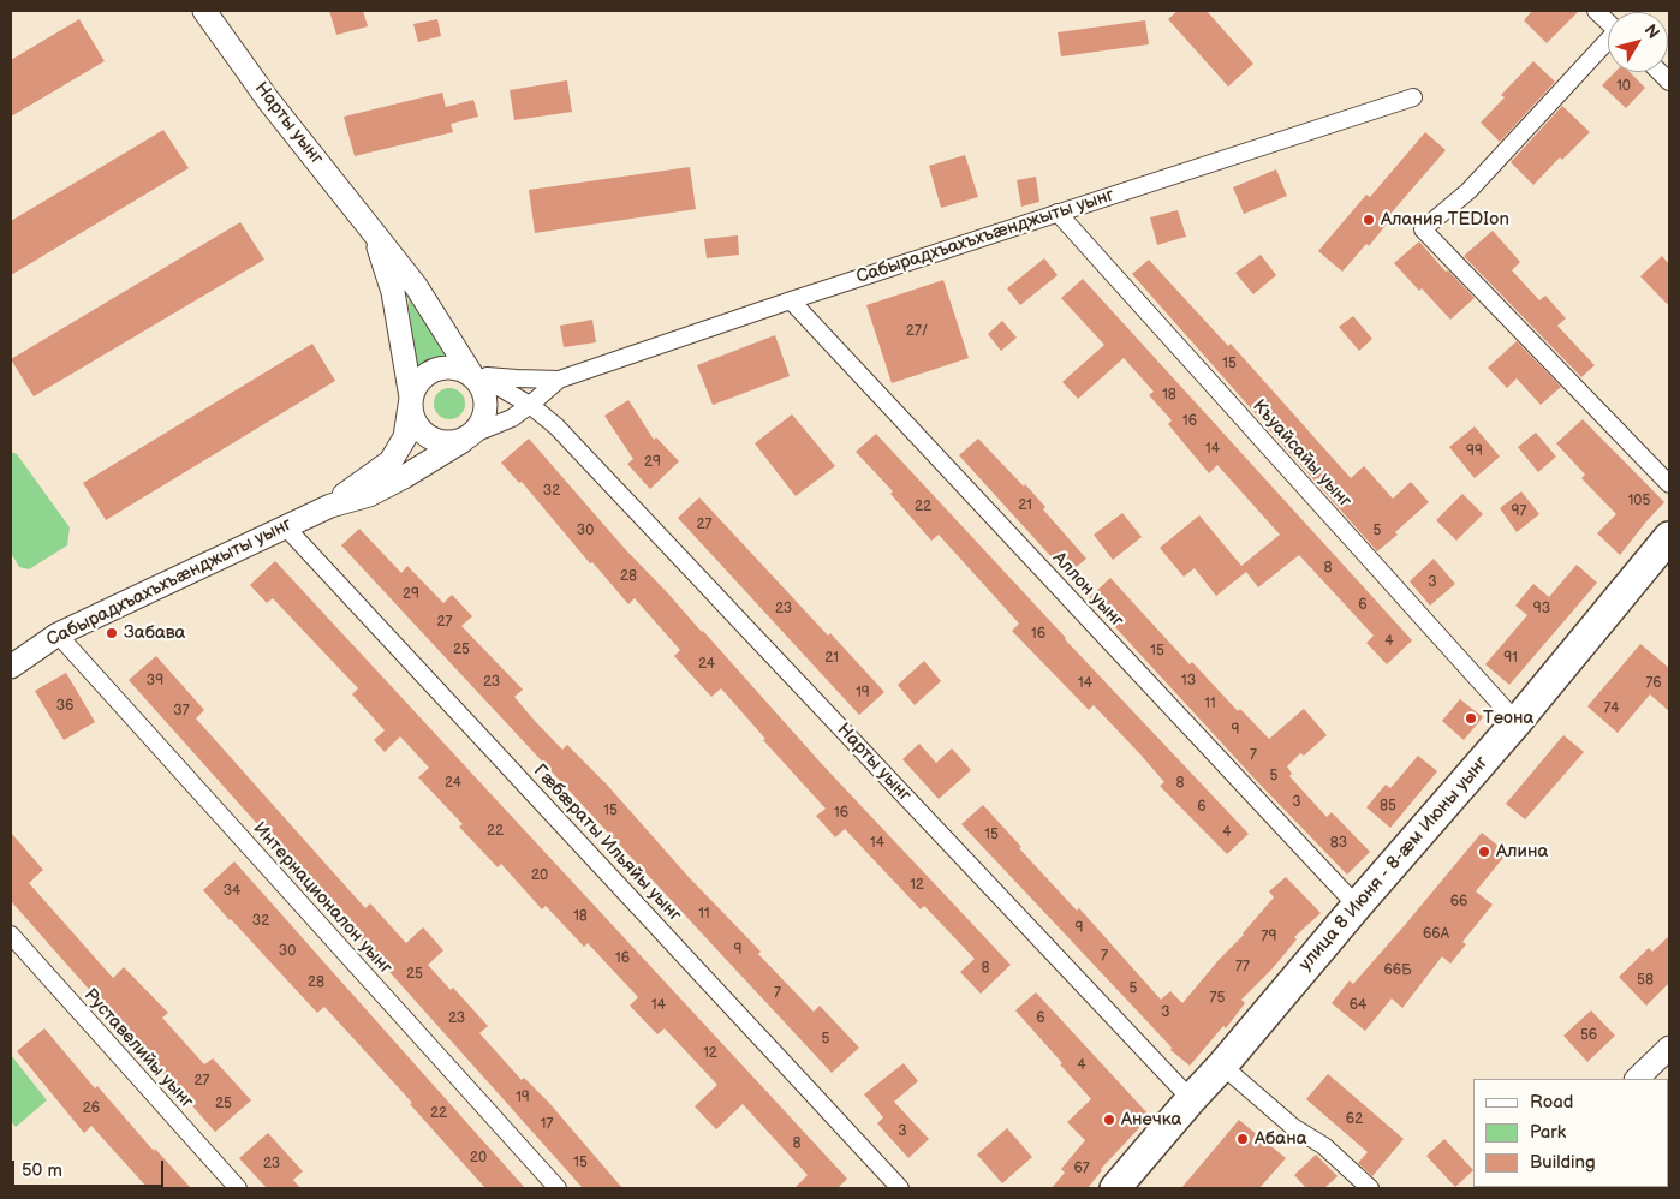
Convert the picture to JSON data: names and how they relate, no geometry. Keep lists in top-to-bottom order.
{
  "streets": {
    "highway": ["улица 8 Июня - 8-ӕм Июны уынг"],
    "street": [
      "Нарты уынг",
      "Сабырадхъахъхъæнджыты уынг",
      "Къуайсайы уынг",
      "Аллон уынг",
      "Гæбæраты Ильяйы уынг",
      "Интернационалон уынг",
      "Руставелийы уынг"
    ]
  },
  "crossings": [
    ["Нарты уынг", "Сабырадхъахъхъæнджыты уынг"],
    ["Нарты уынг", "улица 8 Июня - 8-ӕм Июны уынг"],
    ["Сабырадхъахъхъæнджыты уынг", "Къуайсайы уынг"],
    ["Сабырадхъахъхъæнджыты уынг", "Аллон уынг"],
    ["Сабырадхъахъхъæнджыты уынг", "Гæбæраты Ильяйы уынг"],
    ["Сабырадхъахъхъæнджыты уынг", "Интернационалон уынг"],
    ["Къуайсайы уынг", "улица 8 Июня - 8-ӕм Июны уынг"],
    ["Аллон уынг", "улица 8 Июня - 8-ӕм Июны уынг"]
  ],
  "places": [
    "Алания ТEDIon",
    "Забава",
    "Теона",
    "Алина",
    "Анечка",
    "Абана"
  ],
  "house_numbers": [
    "10",
    "27/",
    "15",
    "18",
    "16",
    "14",
    "99",
    "29",
    "32",
    "105",
    "21",
    "22",
    "97",
    "27",
    "30",
    "5",
    "8",
    "28",
    "3",
    "29",
    "6",
    "23",
    "93",
    "27",
    "16",
    "4",
    "25",
    "15",
    "21",
    "91",
    "24",
    "39",
    "13",
    "23",
    "14",
    "76",
    "19",
    "11",
    "36",
    "74",
    "37",
    "9",
    "7",
    "5",
    "24",
    "8",
    "3",
    "85",
    "6",
    "15",
    "16",
    "22",
    "4",
    "15",
    "14",
    "83",
    "20",
    "12",
    "34",
    "66",
    "11",
    "18",
    "32",
    "9",
    "66А",
    "79",
    "9",
    "30",
    "7",
    "16",
    "77",
    "8",
    "66Б",
    "25",
    "58",
    "28",
    "5",
    "7",
    "75",
    "14",
    "64",
    "3",
    "23",
    "6",
    "56",
    "5",
    "12",
    "4",
    "27",
    "19",
    "25",
    "26",
    "22",
    "62",
    "17",
    "3",
    "8",
    "20",
    "15",
    "23",
    "67"
  ],
  "legend": ["Road", "Park", "Building"],
  "scale_bar": "50 m",
  "north": "top right"
}
